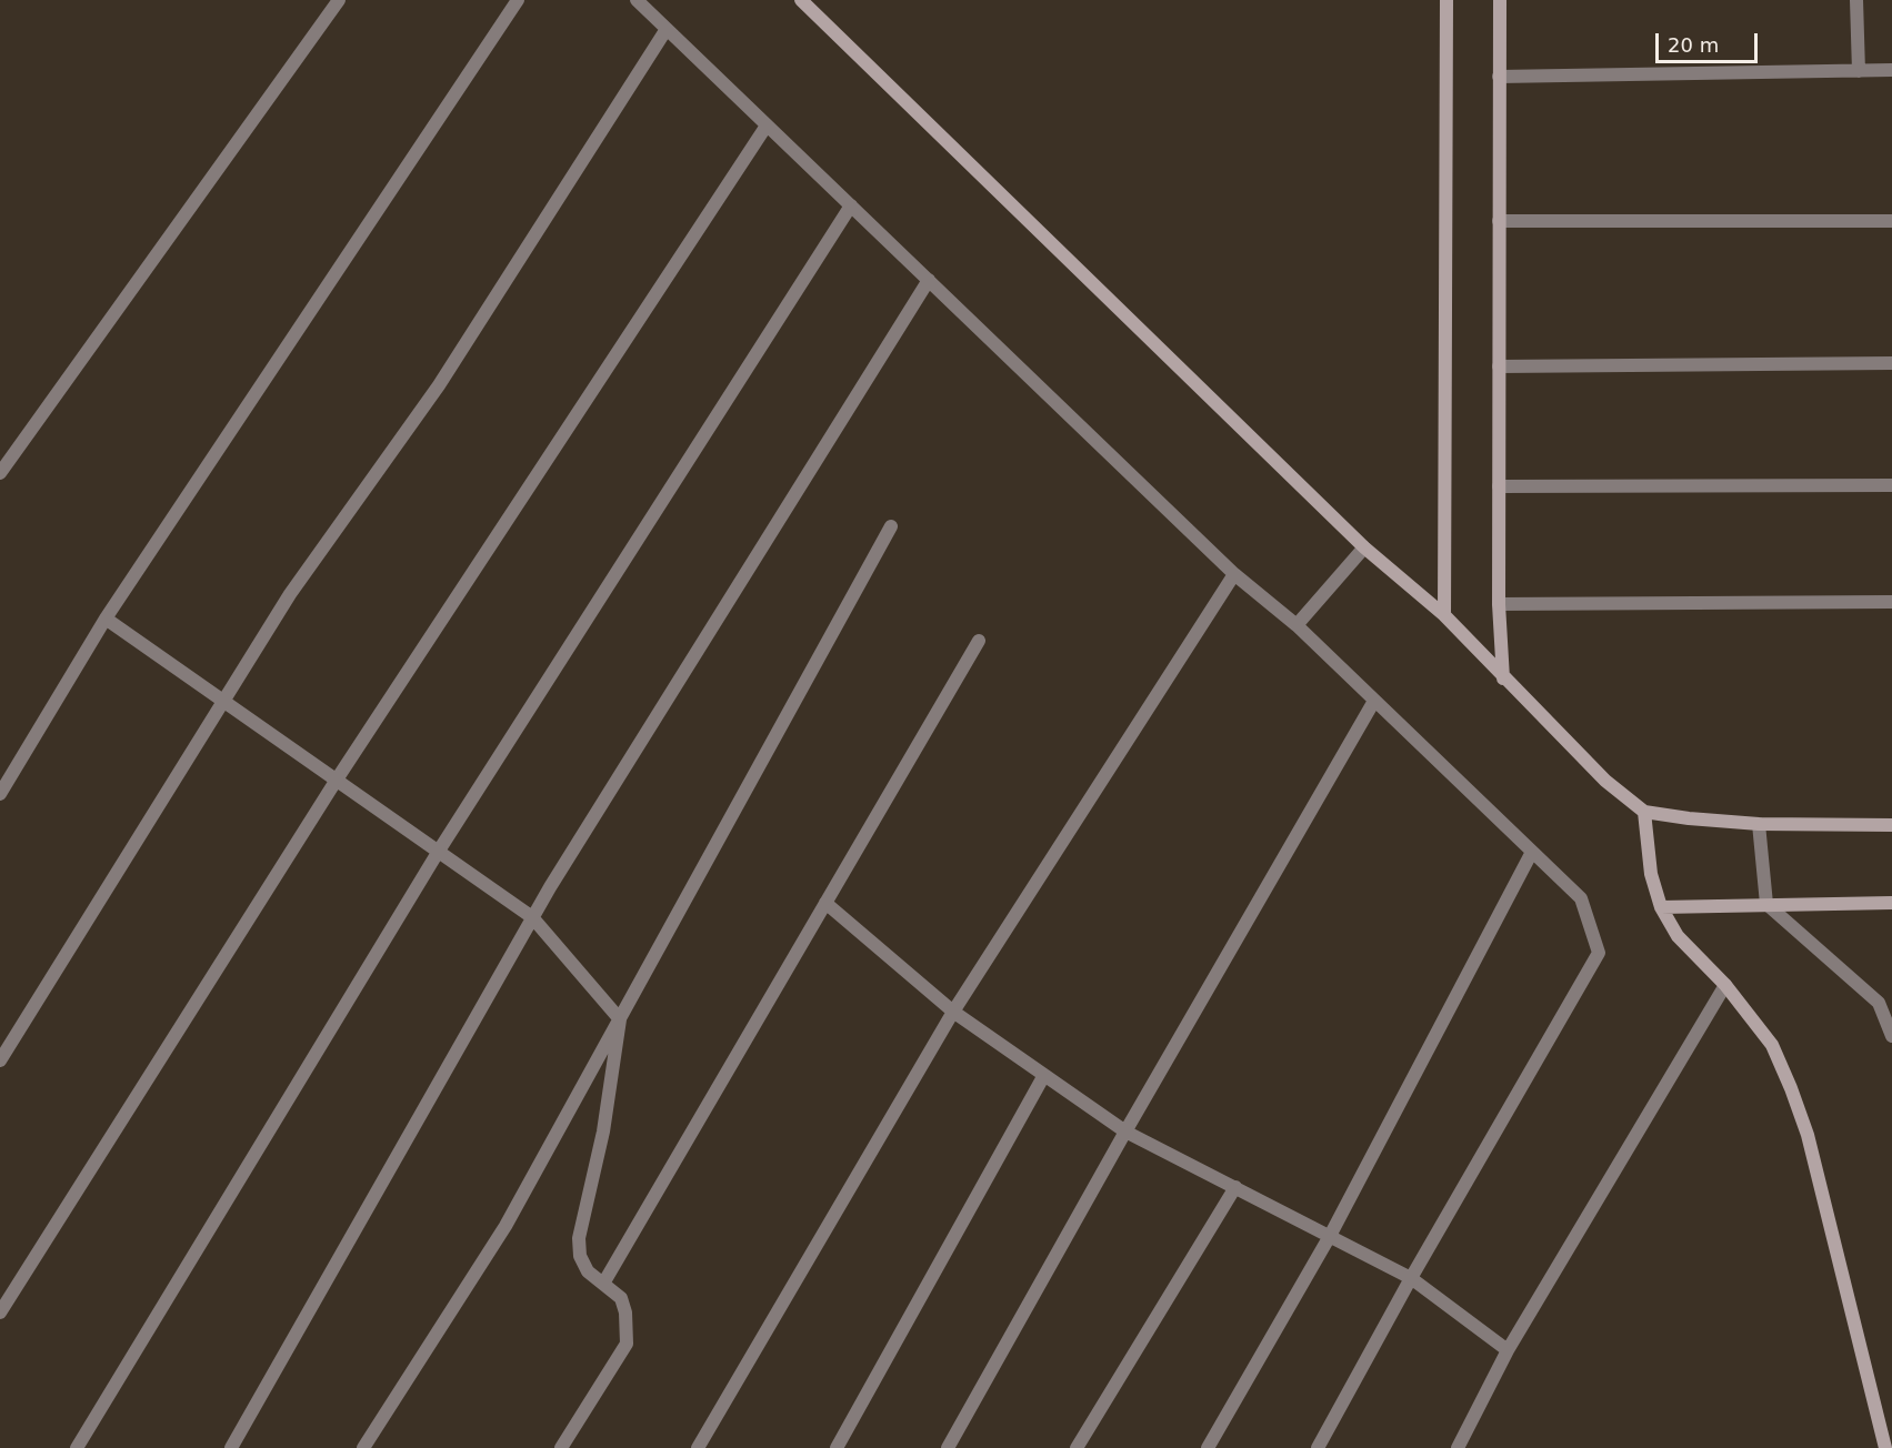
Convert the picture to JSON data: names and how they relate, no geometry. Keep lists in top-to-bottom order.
{
  "scale_bar": "20 m"
}
